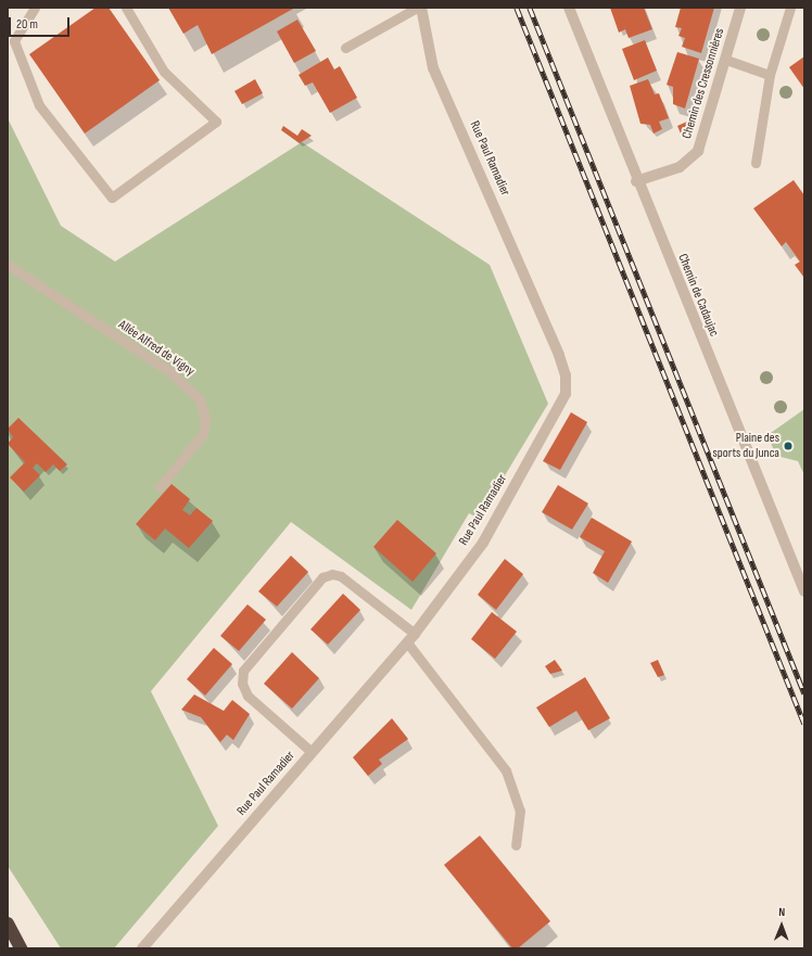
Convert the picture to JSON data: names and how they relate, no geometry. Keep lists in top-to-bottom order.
{
  "streets": {
    "street": ["Chemin des Cressonnières", "Rue Paul Ramadier", "Chemin de Cadaujac"],
    "lane": ["Allée Alfred de Vigny"]
  },
  "crossings": [
    ["Chemin des Cressonnières", "Chemin de Cadaujac"]
  ],
  "places": ["Plaine des sports du Junca"],
  "scale_bar": "20 m",
  "north": "top"
}
